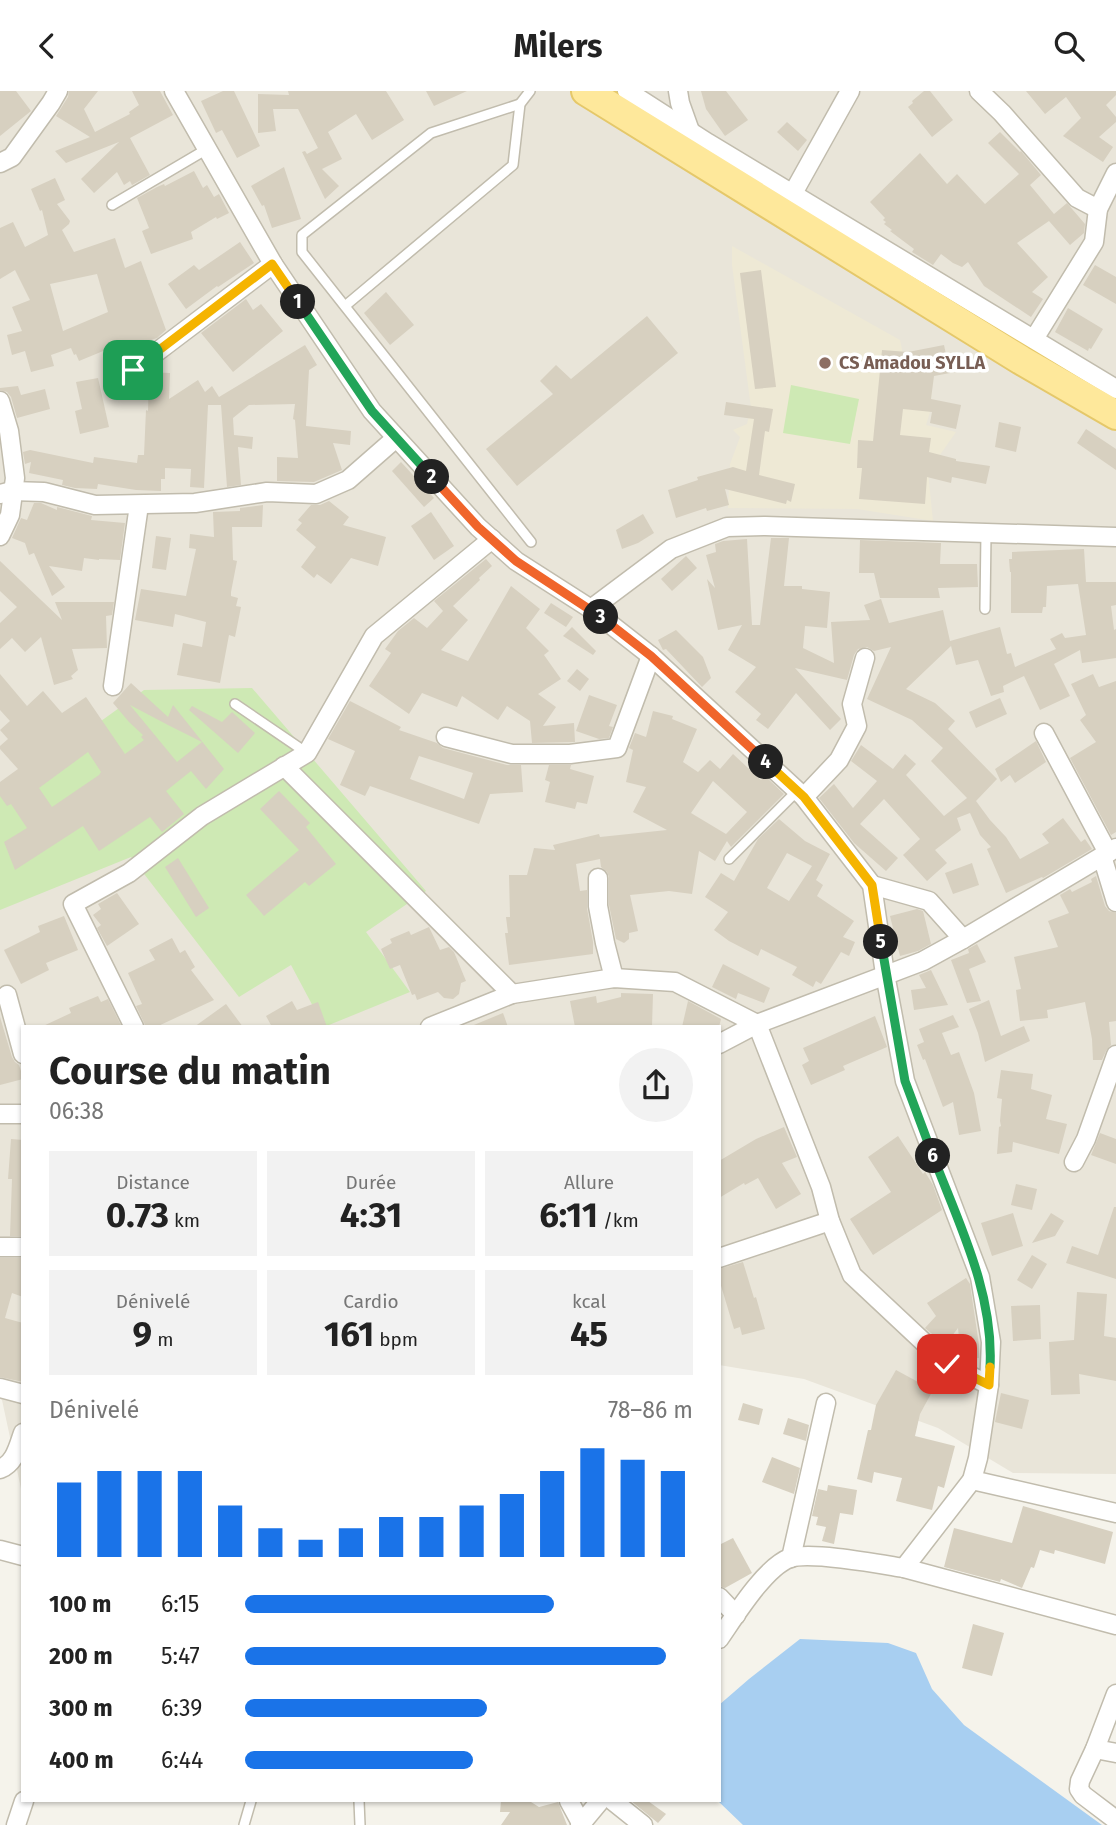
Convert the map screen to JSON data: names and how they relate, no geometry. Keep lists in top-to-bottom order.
{
  "places": ["CS Amadou SYLLA"],
  "page": {
    "header": "Milers",
    "pins": [
      "1",
      "2",
      "3",
      "4",
      "5",
      "6"
    ],
    "heading": ["Course du matin", "06:38"],
    "stats": [
      ["Distance", "0.73 km"],
      ["Durée", "4:31"],
      ["Allure", "6:11 /km"],
      ["Dénivelé", "9 m"],
      ["Cardio", "161 bpm"],
      ["kcal", "45"]
    ],
    "chart": ["Dénivelé", "78–86 m"],
    "list": [
      {
        "name": "100 m",
        "note": "6:15"
      },
      {
        "name": "200 m",
        "note": "5:47"
      },
      {
        "name": "300 m",
        "note": "6:39"
      },
      {
        "name": "400 m",
        "note": "6:44"
      }
    ]
  }
}
